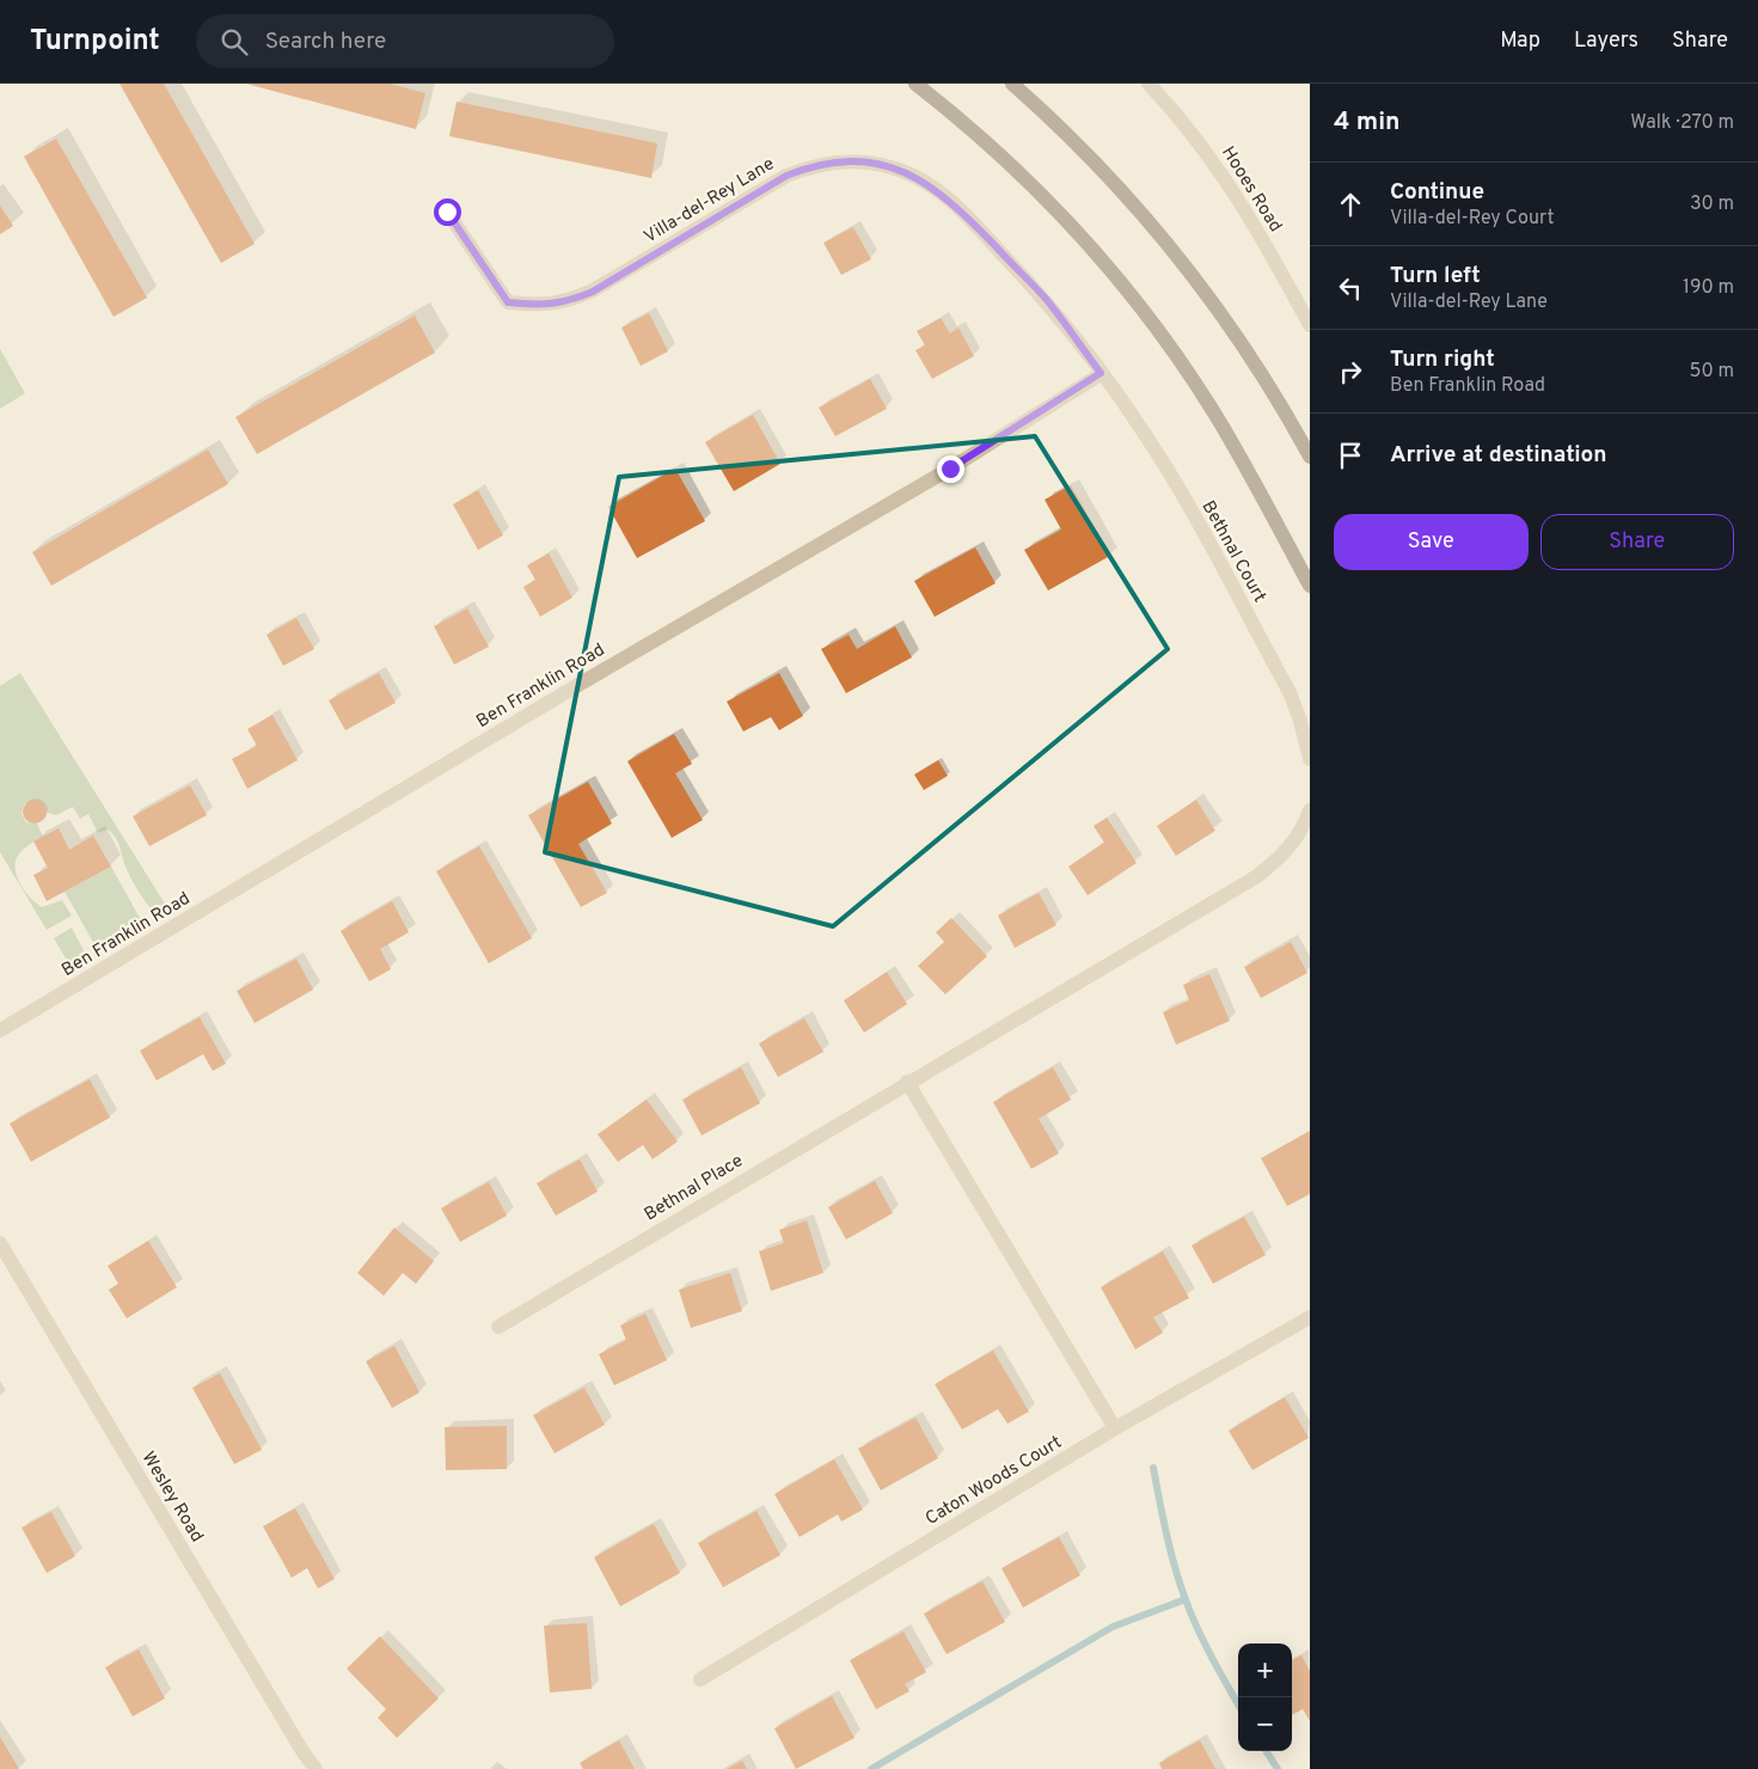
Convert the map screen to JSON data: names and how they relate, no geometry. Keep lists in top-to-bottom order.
{
  "streets": {
    "street": [
      "Hooes Road",
      "Villa-del-Rey Lane",
      "Bethnal Court",
      "Ben Franklin Road",
      "Bethnal Place",
      "Caton Woods Court",
      "Wesley Road"
    ]
  },
  "crossings": [
    ["Villa-del-Rey Lane", "Bethnal Court"],
    ["Villa-del-Rey Lane", "Ben Franklin Road"],
    ["Bethnal Court", "Ben Franklin Road"]
  ],
  "page": {
    "header": "Turnpoint",
    "search": "Search here",
    "nav": ["Map", "Layers", "Share"],
    "heading": ["4 min", "Walk · 270 m"],
    "list": [
      ["Continue", "Villa-del-Rey Court", "30 m"],
      ["Turn left", "Villa-del-Rey Lane", "190 m"],
      ["Turn right", "Ben Franklin Road", "50 m"],
      "Arrive at destination"
    ],
    "buttons": ["Save", "Share"],
    "map_buttons": ["+", "−"]
  }
}
